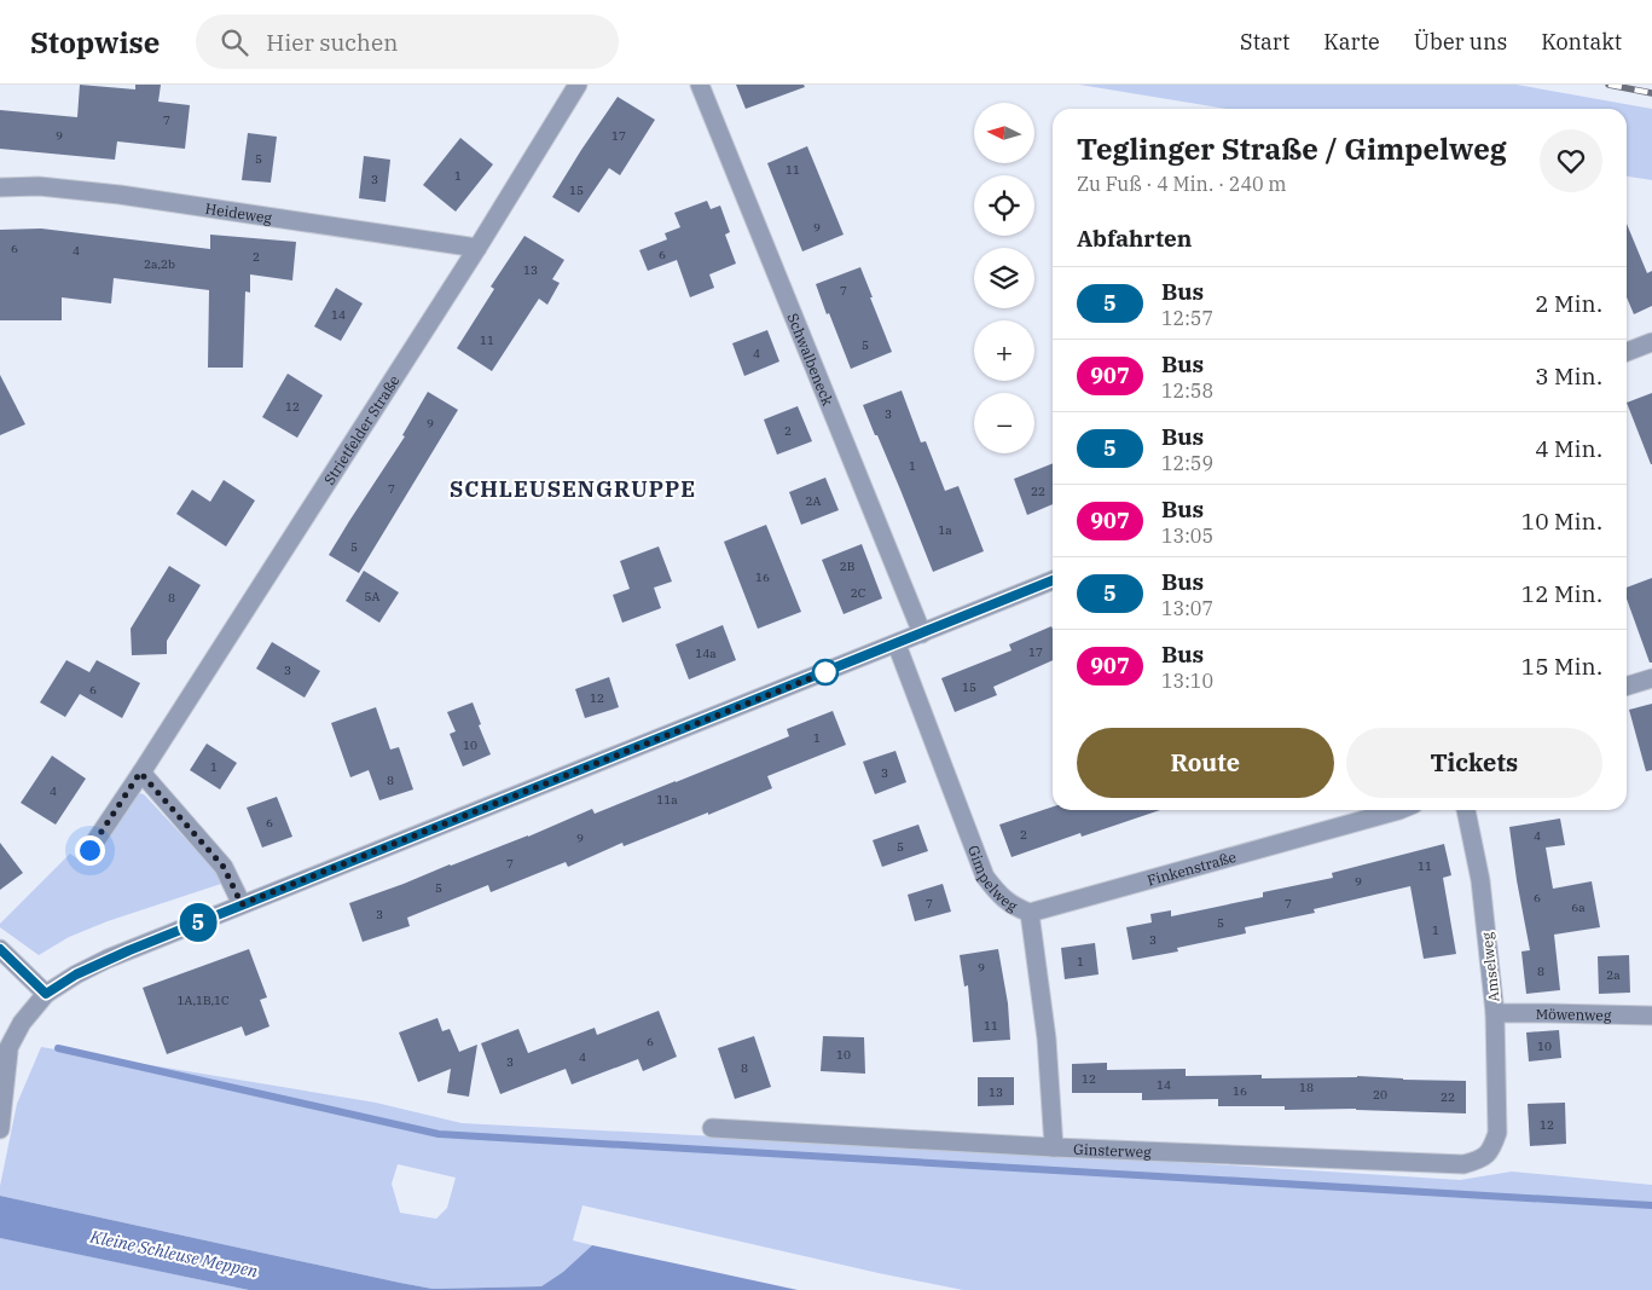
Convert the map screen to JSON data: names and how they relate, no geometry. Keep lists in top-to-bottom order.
{
  "streets": {
    "street": [
      "Heideweg",
      "Schwalbeneck",
      "Strietfelder Straße",
      "Finkenstraße",
      "Gimpelweg",
      "Amselweg",
      "Möwenweg",
      "Ginsterweg"
    ]
  },
  "crossings": [
    ["Heideweg", "Strietfelder Straße"],
    ["Finkenstraße", "Gimpelweg"],
    ["Gimpelweg", "Ginsterweg"],
    ["Amselweg", "Möwenweg"],
    ["Amselweg", "Ginsterweg"]
  ],
  "districts": ["SCHLEUSENGRUPPE"],
  "water": ["Kleine Schleuse Meppen"],
  "lines": ["bus line 5"],
  "house_numbers": [
    "7",
    "9",
    "17",
    "5",
    "11",
    "1",
    "3",
    "15",
    "9",
    "6",
    "4",
    "6",
    "2",
    "2a,2b",
    "13",
    "7",
    "14",
    "11",
    "5",
    "4",
    "12",
    "3",
    "9",
    "2",
    "1",
    "7",
    "22",
    "2A",
    "1a",
    "5",
    "2B",
    "16",
    "2C",
    "5A",
    "8",
    "17",
    "14a",
    "3",
    "15",
    "6",
    "12",
    "1",
    "10",
    "1",
    "3",
    "8",
    "4",
    "11a",
    "6",
    "2",
    "4",
    "9",
    "5",
    "7",
    "11",
    "9",
    "5",
    "6",
    "7",
    "7",
    "6a",
    "3",
    "5",
    "1",
    "3",
    "1",
    "9",
    "8",
    "2a",
    "1A,1B,1C",
    "11",
    "6",
    "10",
    "10",
    "4",
    "3",
    "8",
    "12",
    "14",
    "18",
    "16",
    "13",
    "20",
    "22",
    "12"
  ],
  "north": "left",
  "page": {
    "header": "Stopwise",
    "search": "Hier suchen",
    "nav": [
      "Start",
      "Karte",
      "Über uns",
      "Kontakt"
    ],
    "on_map": "5",
    "map_buttons": ["+", "−"],
    "heading": [
      ["Teglinger Straße / Gimpelweg", "Zu Fuß · 4 Min. · 240 m"],
      "Abfahrten"
    ],
    "list": [
      {
        "mark": "5",
        "name": "Bus",
        "note": "12:57",
        "value": "2 Min."
      },
      {
        "mark": "907",
        "name": "Bus",
        "note": "12:58",
        "value": "3 Min."
      },
      {
        "mark": "5",
        "name": "Bus",
        "note": "12:59",
        "value": "4 Min."
      },
      {
        "mark": "907",
        "name": "Bus",
        "note": "13:05",
        "value": "10 Min."
      },
      {
        "mark": "5",
        "name": "Bus",
        "note": "13:07",
        "value": "12 Min."
      },
      {
        "mark": "907",
        "name": "Bus",
        "note": "13:10",
        "value": "15 Min."
      }
    ],
    "buttons": ["Route", "Tickets"]
  }
}
